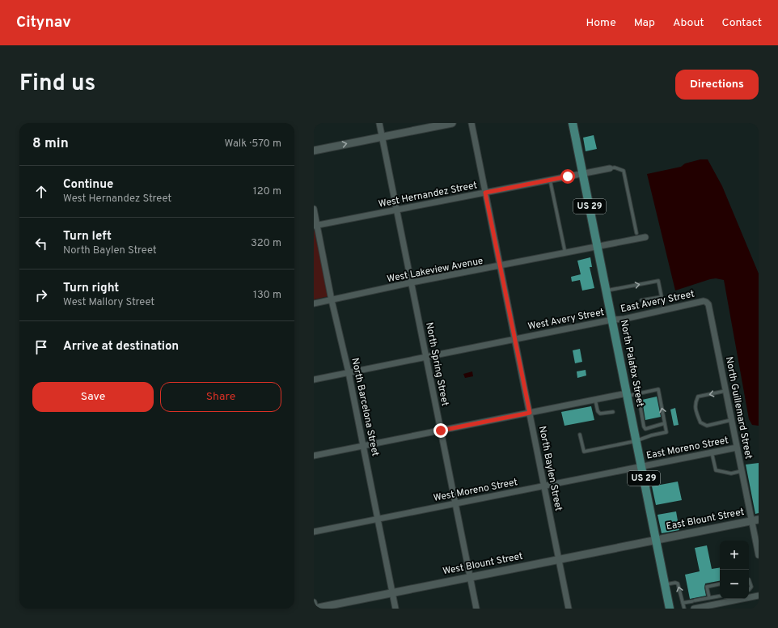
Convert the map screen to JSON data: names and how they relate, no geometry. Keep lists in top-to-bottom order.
{
  "streets": {
    "main road": ["US 29", "North Palafox Street"],
    "street": [
      "West Hernandez Street",
      "West Lakeview Avenue",
      "East Avery Street",
      "West Avery Street",
      "North Spring Street",
      "North Barcelona Street",
      "North Guillemard Street",
      "East Moreno Street",
      "North Baylen Street",
      "West Moreno Street",
      "East Blount Street",
      "West Blount Street"
    ]
  },
  "crossings": [
    ["West Hernandez Street", "North Palafox Street"],
    ["West Hernandez Street", "North Spring Street"],
    ["West Hernandez Street", "North Barcelona Street"],
    ["West Hernandez Street", "North Baylen Street"],
    ["West Lakeview Avenue", "North Palafox Street"],
    ["West Lakeview Avenue", "North Spring Street"],
    ["West Lakeview Avenue", "North Barcelona Street"],
    ["West Lakeview Avenue", "North Baylen Street"],
    ["East Avery Street", "West Avery Street"],
    ["East Avery Street", "North Palafox Street"],
    ["East Avery Street", "North Guillemard Street"],
    ["West Avery Street", "North Palafox Street"],
    ["West Avery Street", "North Spring Street"],
    ["West Avery Street", "North Barcelona Street"],
    ["West Avery Street", "North Baylen Street"],
    ["North Palafox Street", "East Moreno Street"],
    ["North Palafox Street", "West Moreno Street"],
    ["North Palafox Street", "East Blount Street"],
    ["North Palafox Street", "West Blount Street"],
    ["North Spring Street", "West Moreno Street"],
    ["North Spring Street", "West Blount Street"],
    ["North Barcelona Street", "West Moreno Street"],
    ["North Barcelona Street", "West Blount Street"],
    ["North Guillemard Street", "East Moreno Street"],
    ["North Guillemard Street", "East Blount Street"],
    ["East Moreno Street", "West Moreno Street"],
    ["North Baylen Street", "West Moreno Street"],
    ["North Baylen Street", "West Blount Street"],
    ["East Blount Street", "West Blount Street"]
  ],
  "page": {
    "header": "Citynav",
    "nav": [
      "Home",
      "Map",
      "About",
      "Contact"
    ],
    "title": "Find us",
    "buttons": [
      "Directions",
      ["Save", "Share"]
    ],
    "heading": ["8 min", "Walk · 570 m"],
    "list": [
      ["Continue", "West Hernandez Street", "120 m"],
      ["Turn left", "North Baylen Street", "320 m"],
      ["Turn right", "West Mallory Street", "130 m"],
      "Arrive at destination"
    ],
    "map_buttons": ["+", "−"]
  }
}
